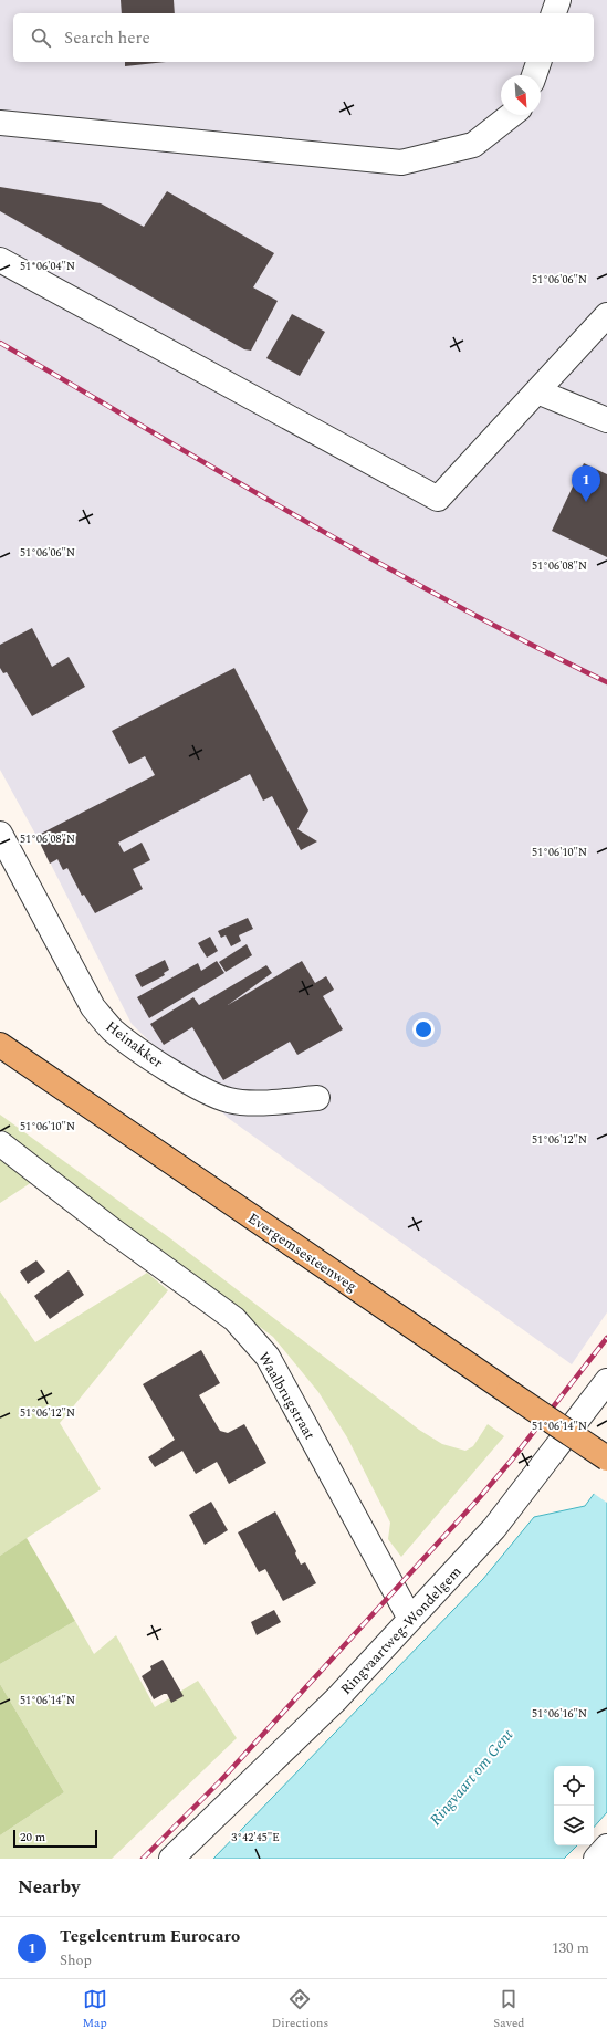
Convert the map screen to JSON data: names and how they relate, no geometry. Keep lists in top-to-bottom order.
{
  "streets": {
    "main road": ["Evergemsesteenweg"],
    "street": ["Heinakker", "Waalbrugstraat", "Ringvaartweg-Wondelgem"]
  },
  "crossings": [
    ["Waalbrugstraat", "Ringvaartweg-Wondelgem"]
  ],
  "water": ["Ringvaart om Gent"],
  "scale_bar": "20 m",
  "north": "bottom right",
  "page": {
    "search": "Search here",
    "pins": "1",
    "scale": "20 m",
    "heading": "Nearby",
    "list": [
      {
        "mark": "1",
        "name": "Tegelcentrum Eurocaro",
        "note": "Shop",
        "value": "130 m"
      }
    ],
    "nav": ["Map", "Directions", "Saved"]
  },
  "coordinates": [
    "51°06'04\"N",
    "51°06'06\"N",
    "51°06'08\"N",
    "51°06'10\"N",
    "51°06'12\"N",
    "51°06'14\"N",
    "51°06'16\"N",
    "3°42'45\"E"
  ]
}
